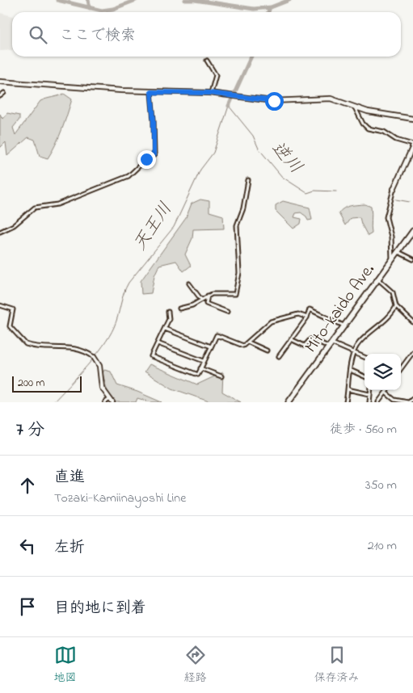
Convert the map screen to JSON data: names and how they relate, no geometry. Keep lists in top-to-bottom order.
{
  "streets": {
    "highway": ["Mito-kaido Ave."]
  },
  "water": ["逆川", "天王川"],
  "scale_bar": "200 m",
  "page": {
    "search": "ここで検索",
    "scale": "200 m",
    "heading": ["7 分", "徒歩 · 560 m"],
    "list": [
      ["直進", "Tozaki-Kamiinayoshi Line", "350 m"],
      ["左折", "210 m"],
      "目的地に到着"
    ],
    "nav": ["地図", "経路", "保存済み"]
  }
}
